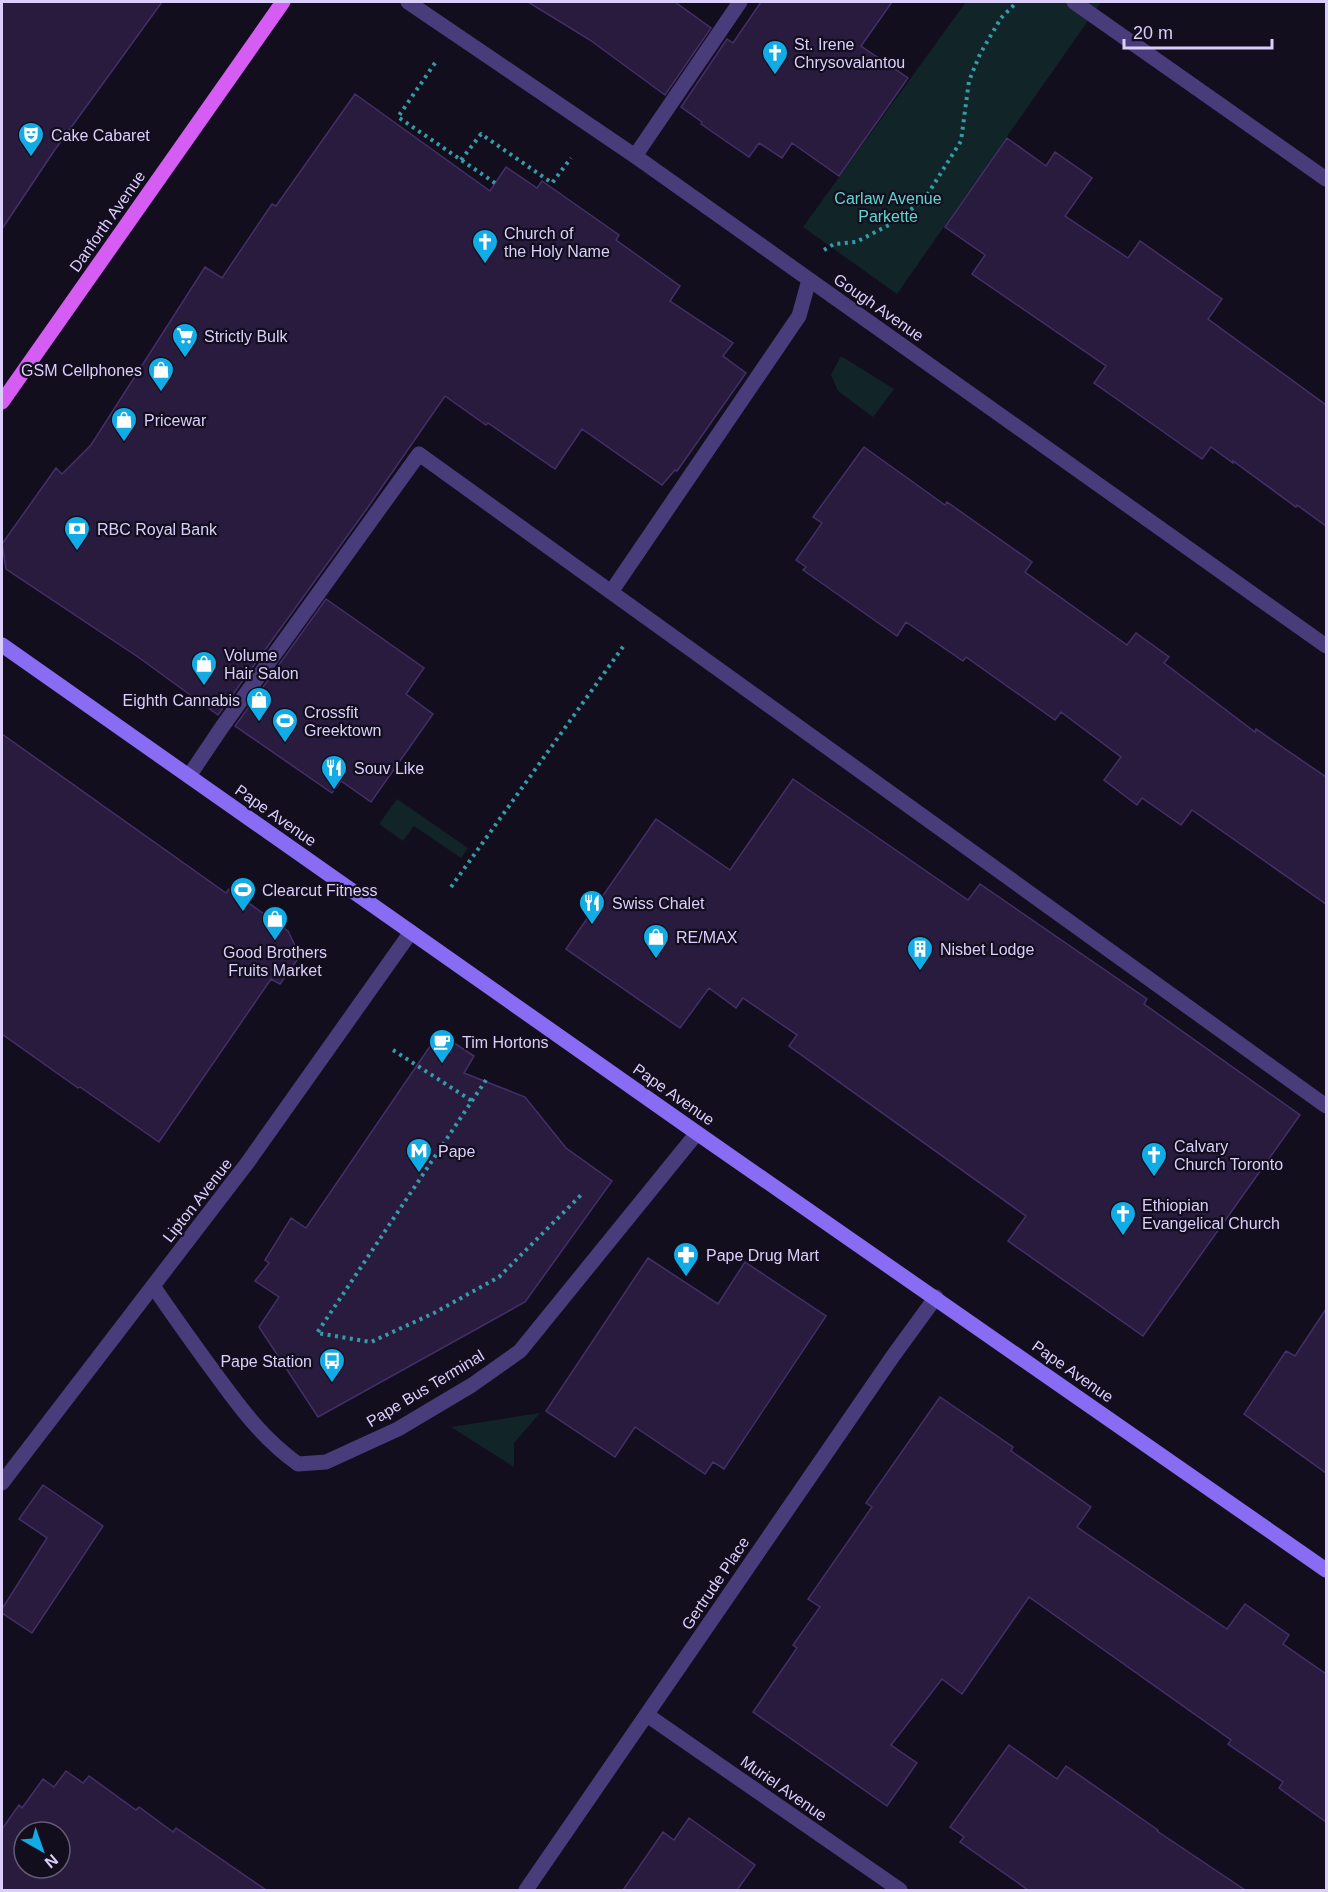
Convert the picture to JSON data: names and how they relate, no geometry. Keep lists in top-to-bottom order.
{
  "streets": {
    "main road": ["Danforth Avenue", "Pape Avenue"],
    "street": [
      "Gough Avenue",
      "Lipton Avenue",
      "Pape Bus Terminal",
      "Gertrude Place",
      "Muriel Avenue"
    ]
  },
  "crossings": [
    ["Pape Avenue", "Lipton Avenue"],
    ["Pape Avenue", "Pape Bus Terminal"],
    ["Pape Avenue", "Gertrude Place"],
    ["Lipton Avenue", "Pape Bus Terminal"],
    ["Gertrude Place", "Muriel Avenue"]
  ],
  "parks": ["Carlaw Avenue Parkette"],
  "places": {
    "church": [
      "St. Irene Chrysovalantou",
      "Church of the Holy Name",
      "Calvary Church Toronto",
      "Ethiopian Evangelical Church"
    ],
    "theatre": ["Cake Cabaret"],
    "supermarket": ["Strictly Bulk"],
    "shop": [
      "GSM Cellphones",
      "Pricewar",
      "Volume Hair Salon",
      "Eighth Cannabis",
      "Good Brothers Fruits Market",
      "RE/MAX"
    ],
    "bank": ["RBC Royal Bank"],
    "sports": ["Crossfit Greektown", "Clearcut Fitness"],
    "restaurant": ["Souv Like", "Swiss Chalet"],
    "building": ["Nisbet Lodge"],
    "cafe": ["Tim Hortons"],
    "metro station": ["Pape"],
    "pharmacy": ["Pape Drug Mart"],
    "bus stop": ["Pape Station"]
  },
  "scale_bar": "20 m",
  "north": "bottom right"
}
